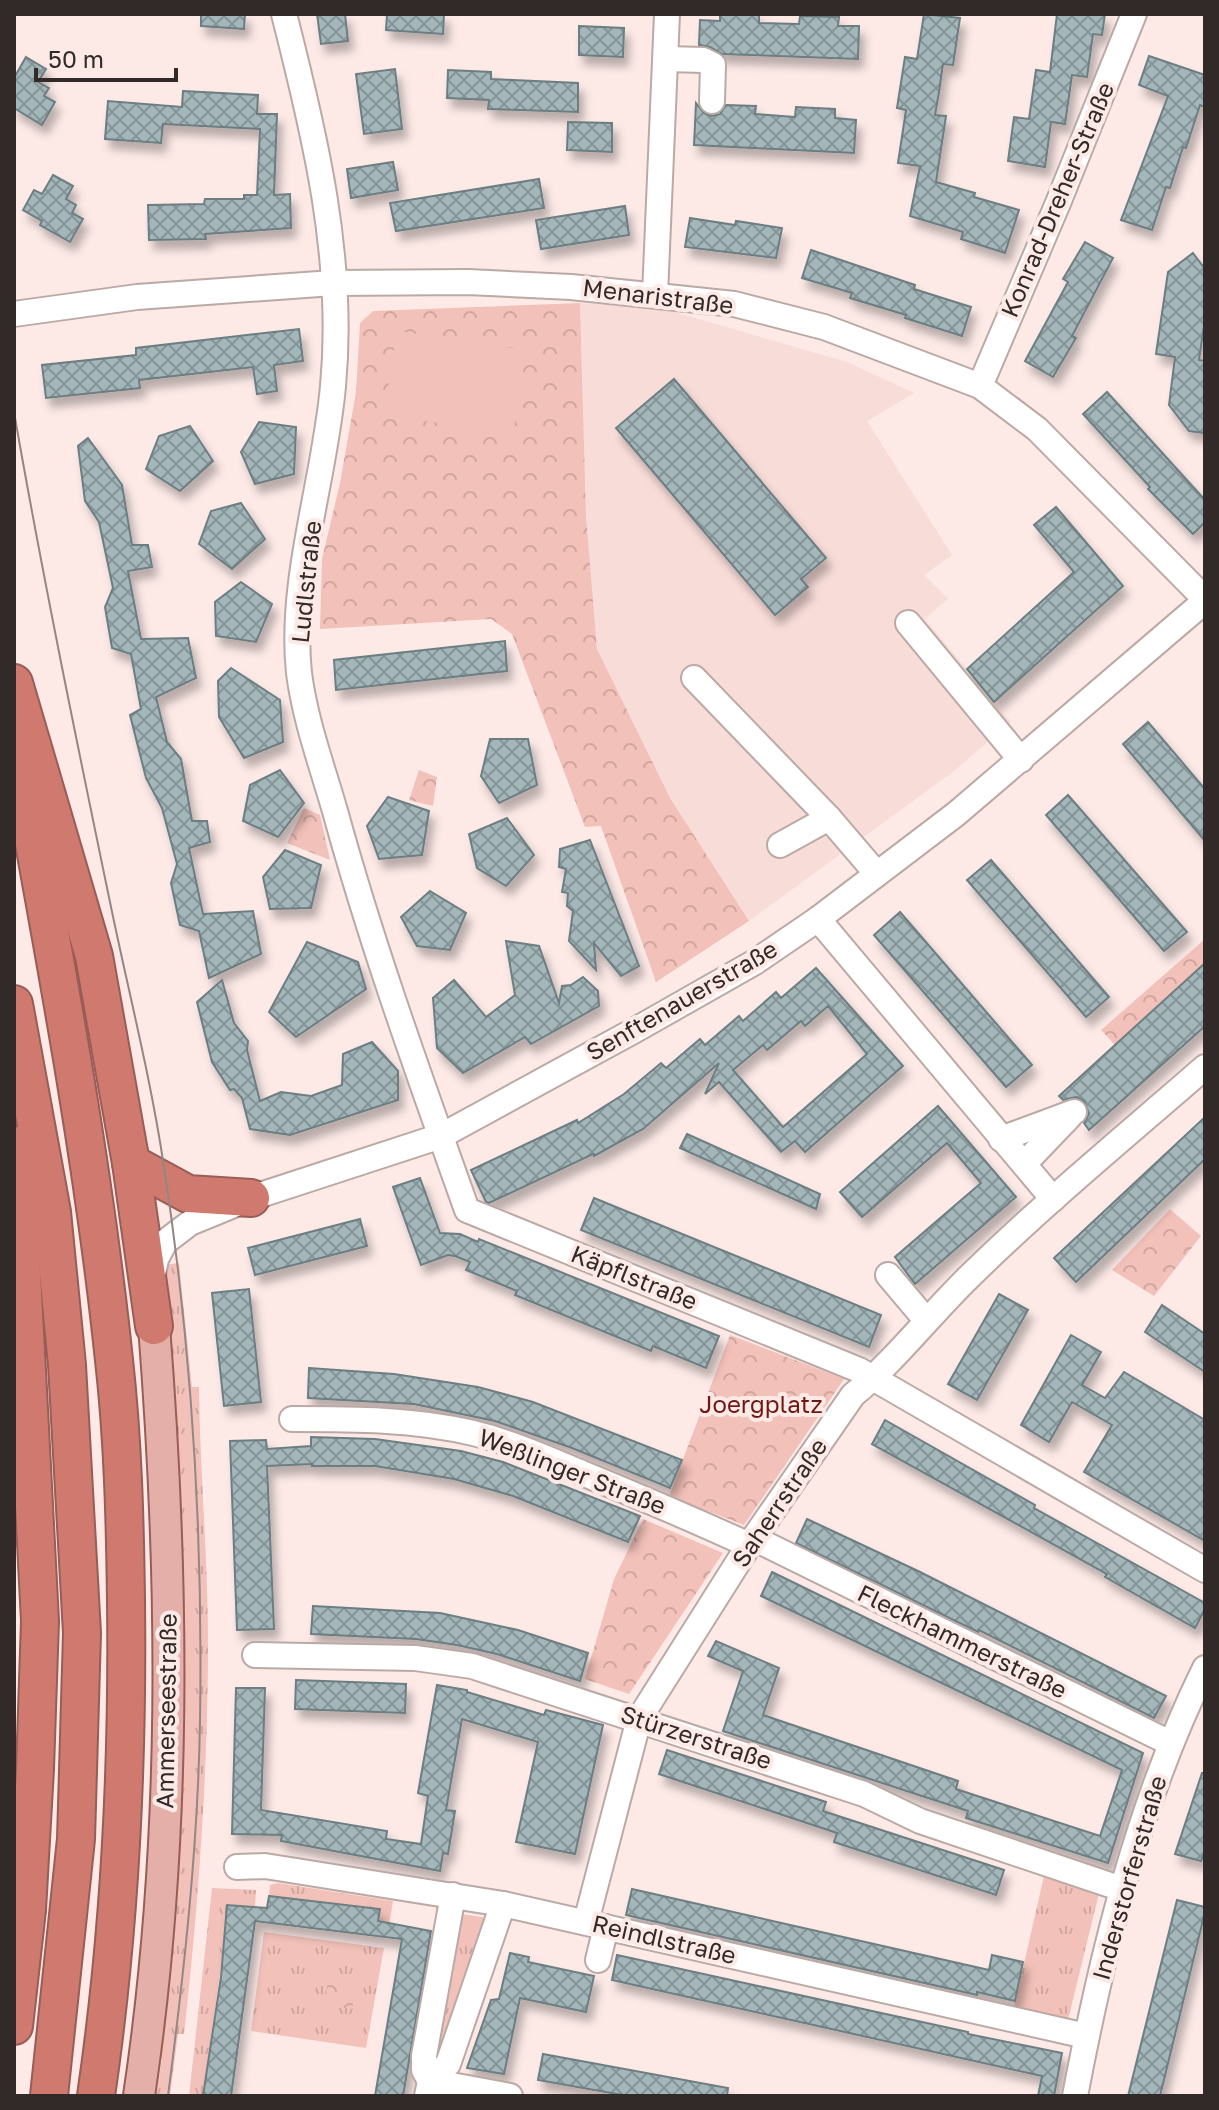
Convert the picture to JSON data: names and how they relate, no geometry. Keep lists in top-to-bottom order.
{
  "streets": {
    "main road": ["Ammerseestraße"],
    "street": [
      "Konrad-Dreher-Straße",
      "Menaristraße",
      "Ludlstraße",
      "Senftenauerstraße",
      "Käpflstraße",
      "Weßlinger Straße",
      "Saherrstraße",
      "Fleckhammerstraße",
      "Stürzerstraße",
      "Inderstorferstraße",
      "Reindlstraße"
    ]
  },
  "crossings": [
    ["Konrad-Dreher-Straße", "Menaristraße"],
    ["Menaristraße", "Ludlstraße"],
    ["Menaristraße", "Senftenauerstraße"],
    ["Ludlstraße", "Senftenauerstraße"],
    ["Ludlstraße", "Käpflstraße"],
    ["Senftenauerstraße", "Käpflstraße"],
    ["Senftenauerstraße", "Ammerseestraße"],
    ["Käpflstraße", "Saherrstraße"],
    ["Weßlinger Straße", "Saherrstraße"],
    ["Weßlinger Straße", "Fleckhammerstraße"],
    ["Saherrstraße", "Fleckhammerstraße"],
    ["Saherrstraße", "Stürzerstraße"],
    ["Saherrstraße", "Reindlstraße"],
    ["Fleckhammerstraße", "Inderstorferstraße"],
    ["Stürzerstraße", "Inderstorferstraße"],
    ["Inderstorferstraße", "Reindlstraße"]
  ],
  "parks": ["Joergplatz"],
  "scale_bar": "50 m"
}
